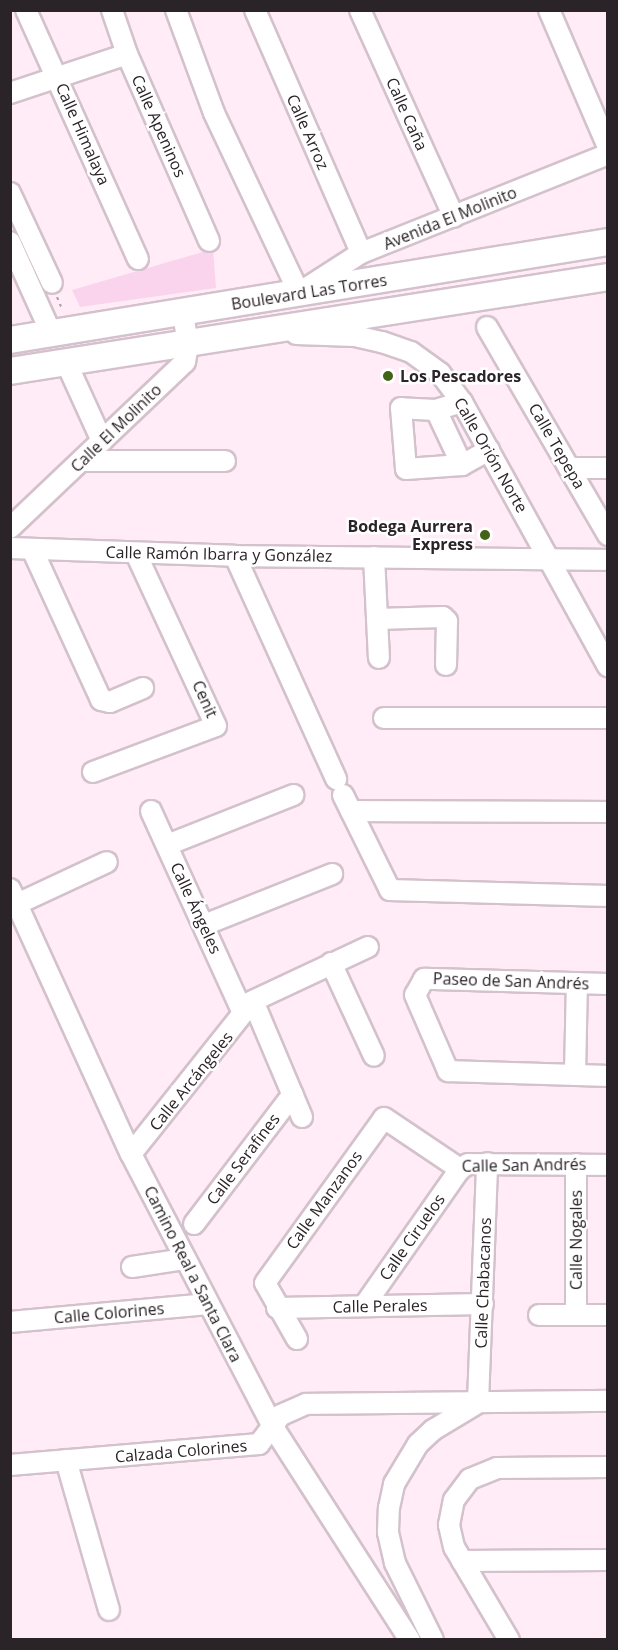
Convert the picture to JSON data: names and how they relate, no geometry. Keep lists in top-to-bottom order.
{
  "streets": {
    "main road": ["Boulevard Las Torres"],
    "street": [
      "Calle Caña",
      "Calle Apeninos",
      "Calle Arroz",
      "Calle Himalaya",
      "Avenida El Molinito",
      "Calle El Molinito",
      "Calle Tepepa",
      "Calle Orión Norte",
      "Calle Ramón Ibarra y González",
      "Cenit",
      "Calle Ángeles",
      "Paseo de San Andrés",
      "Calle Arcángeles",
      "Calle Serafines",
      "Calle San Andrés",
      "Calle Manzanos",
      "Calle Ciruelos",
      "Calle Nogales",
      "Camino Real a Santa Clara",
      "Calle Chabacanos",
      "Calle Perales",
      "Calle Colorines",
      "Calzada Colorines"
    ]
  },
  "crossings": [
    ["Calle Caña", "Avenida El Molinito"],
    ["Calle Arroz", "Avenida El Molinito"],
    ["Avenida El Molinito", "Boulevard Las Torres"],
    ["Boulevard Las Torres", "Calle El Molinito"],
    ["Boulevard Las Torres", "Calle Orión Norte"],
    ["Calle Orión Norte", "Calle Ramón Ibarra y González"],
    ["Calle Ramón Ibarra y González", "Cenit"],
    ["Calle Ángeles", "Calle Arcángeles"],
    ["Calle Ángeles", "Calle Serafines"],
    ["Calle Arcángeles", "Camino Real a Santa Clara"],
    ["Calle San Andrés", "Calle Manzanos"],
    ["Calle San Andrés", "Calle Ciruelos"],
    ["Calle San Andrés", "Calle Nogales"],
    ["Calle San Andrés", "Calle Chabacanos"],
    ["Calle Manzanos", "Calle Perales"],
    ["Calle Ciruelos", "Calle Perales"],
    ["Camino Real a Santa Clara", "Calle Colorines"],
    ["Camino Real a Santa Clara", "Calzada Colorines"],
    ["Calle Chabacanos", "Calle Perales"],
    ["Calle Chabacanos", "Calzada Colorines"]
  ],
  "places": ["Los Pescadores", "Bodega Aurrera Express"]
}
